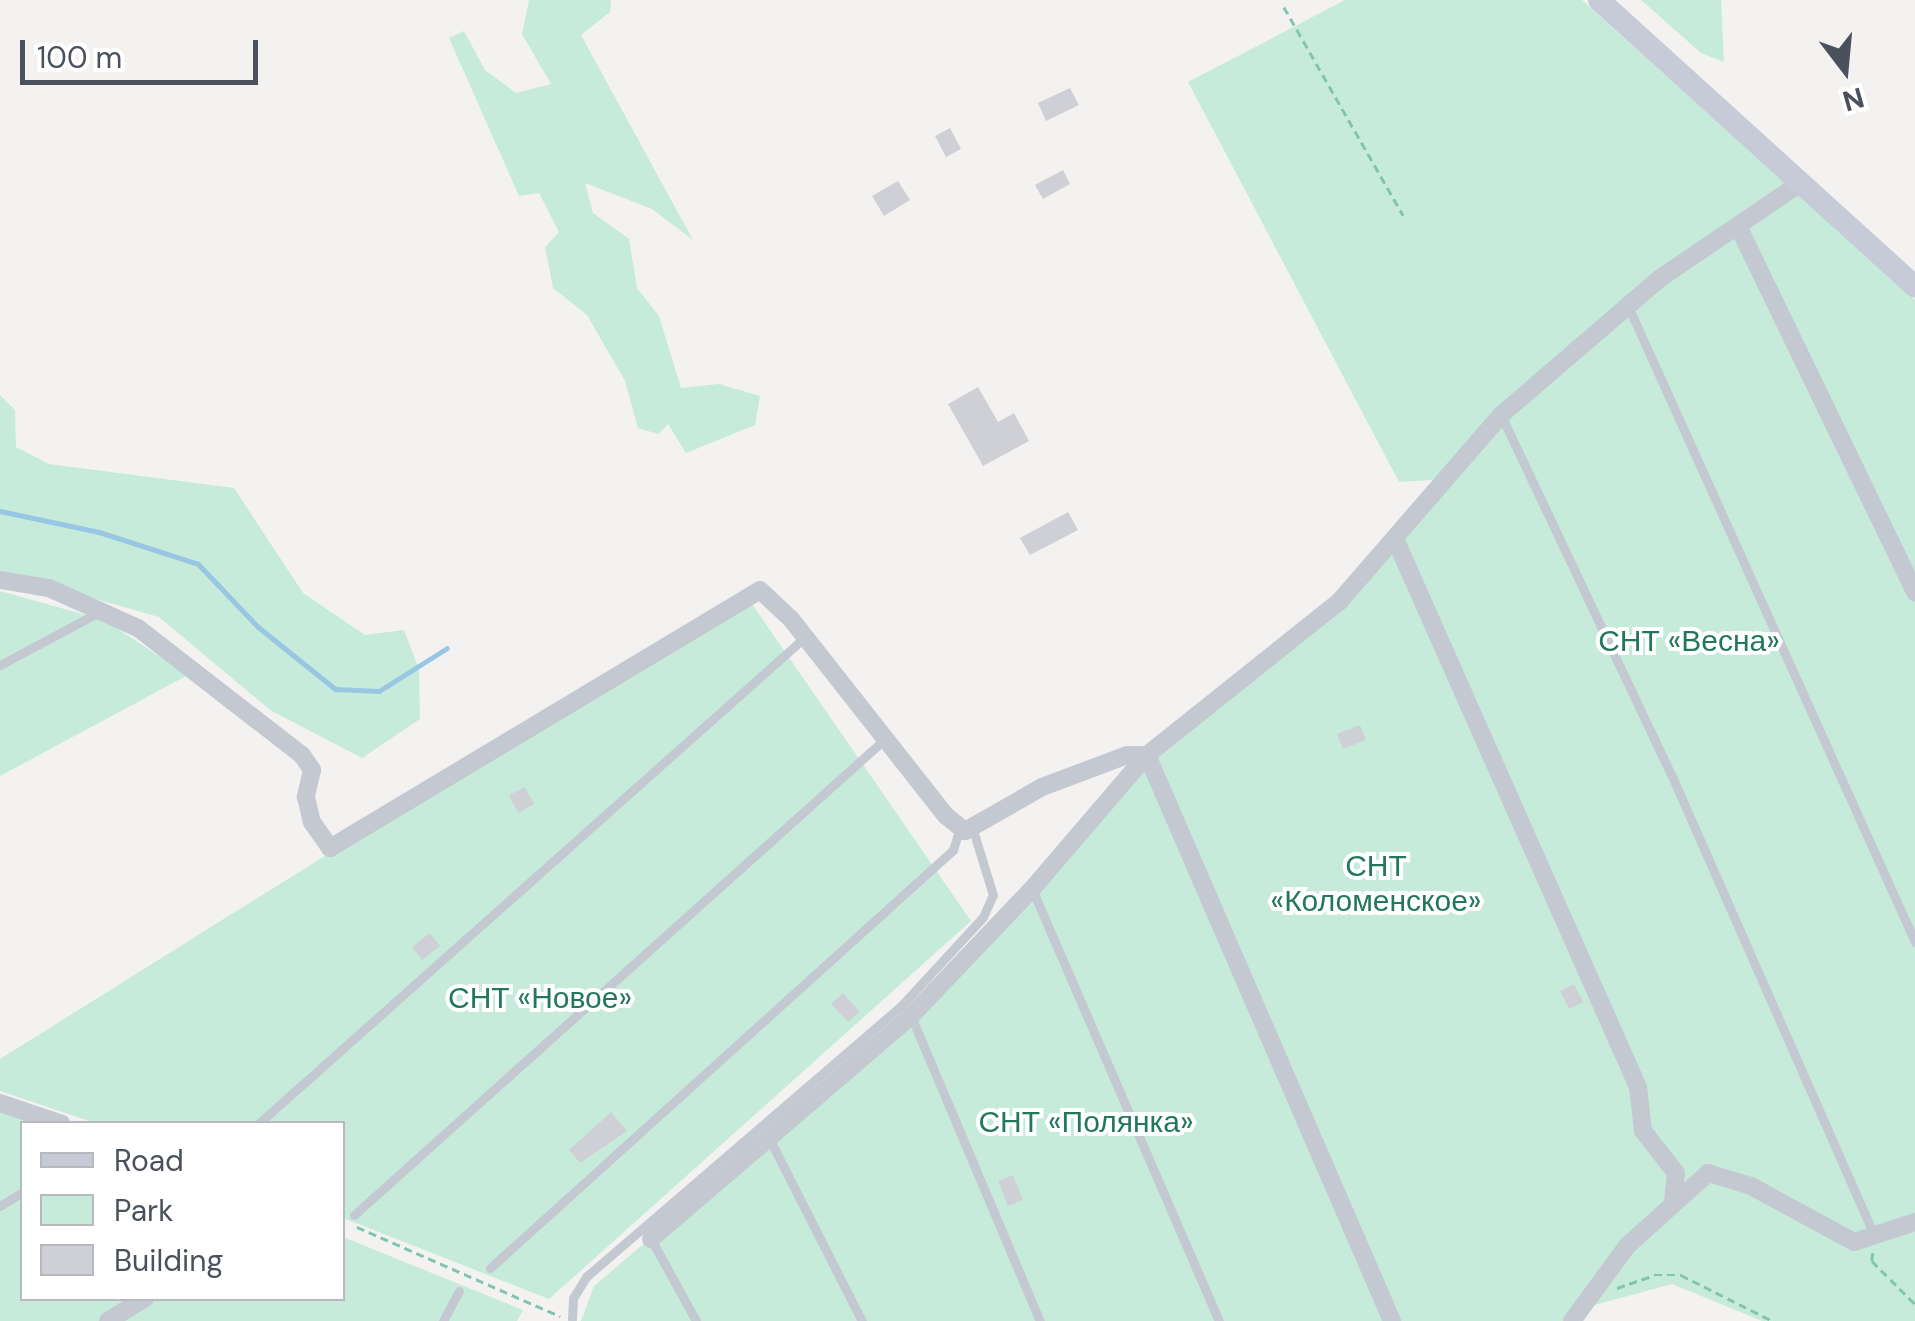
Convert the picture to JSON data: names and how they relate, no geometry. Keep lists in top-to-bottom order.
{
  "parks": [
    "СНТ «Весна»",
    "СНТ «Коломенское»",
    "СНТ «Новое»",
    "СНТ «Полянка»"
  ],
  "legend": ["Road", "Park", "Building"],
  "scale_bar": "100 m",
  "north": "bottom"
}
